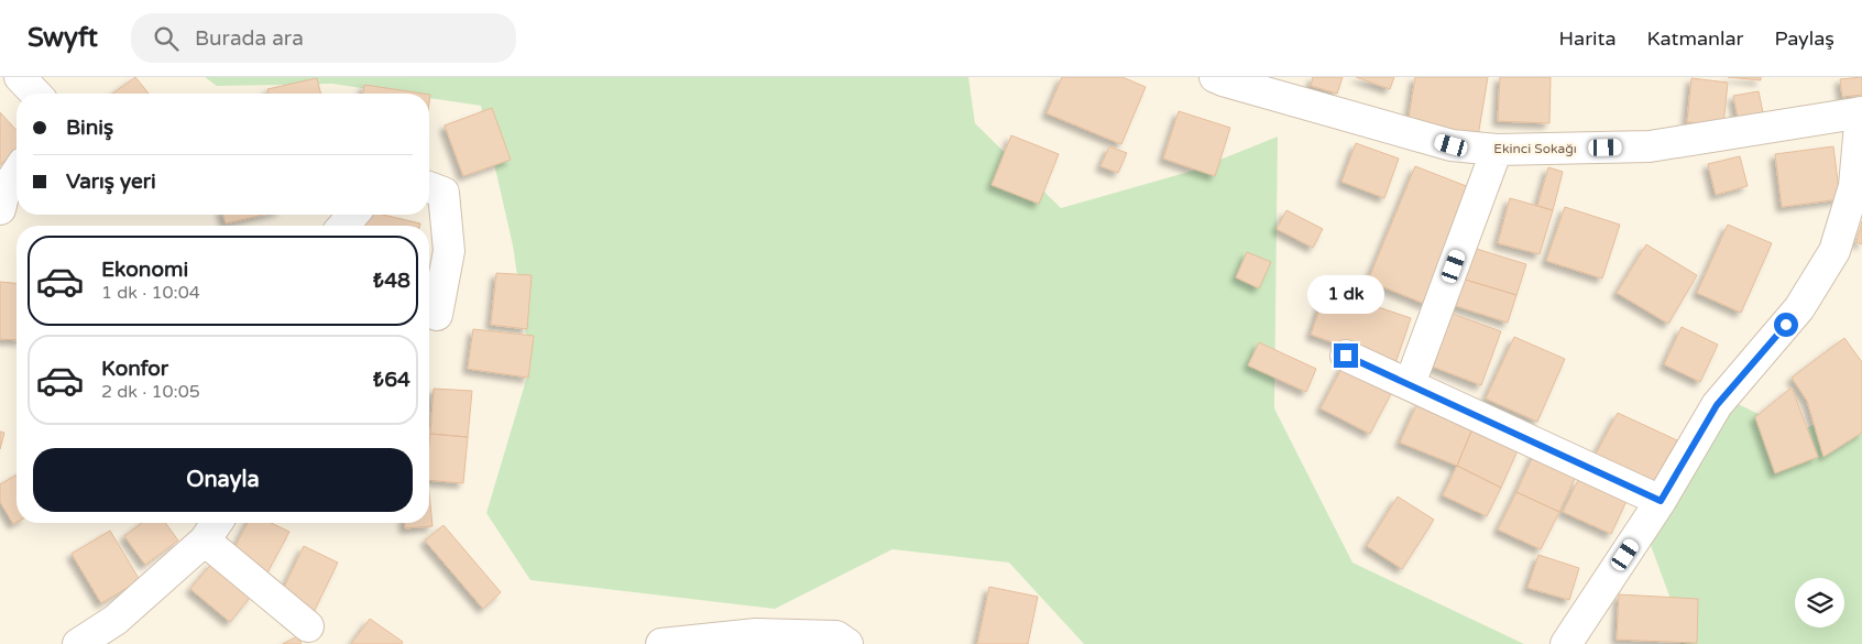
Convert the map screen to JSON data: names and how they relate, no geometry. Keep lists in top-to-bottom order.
{
  "streets": {
    "street": ["Ekinci Sokağı"]
  },
  "page": {
    "header": "Swyft",
    "search": "Burada ara",
    "nav": ["Harita", "Katmanlar", "Paylaş"],
    "banner": ["Biniş", "Varış yeri"],
    "list": [
      {
        "name": "Ekonomi",
        "note": "1 dk · 10:04",
        "value": "₺48"
      },
      {
        "name": "Konfor",
        "note": "2 dk · 10:05",
        "value": "₺64"
      }
    ],
    "bubble": "1 dk",
    "buttons": "Onayla"
  }
}
